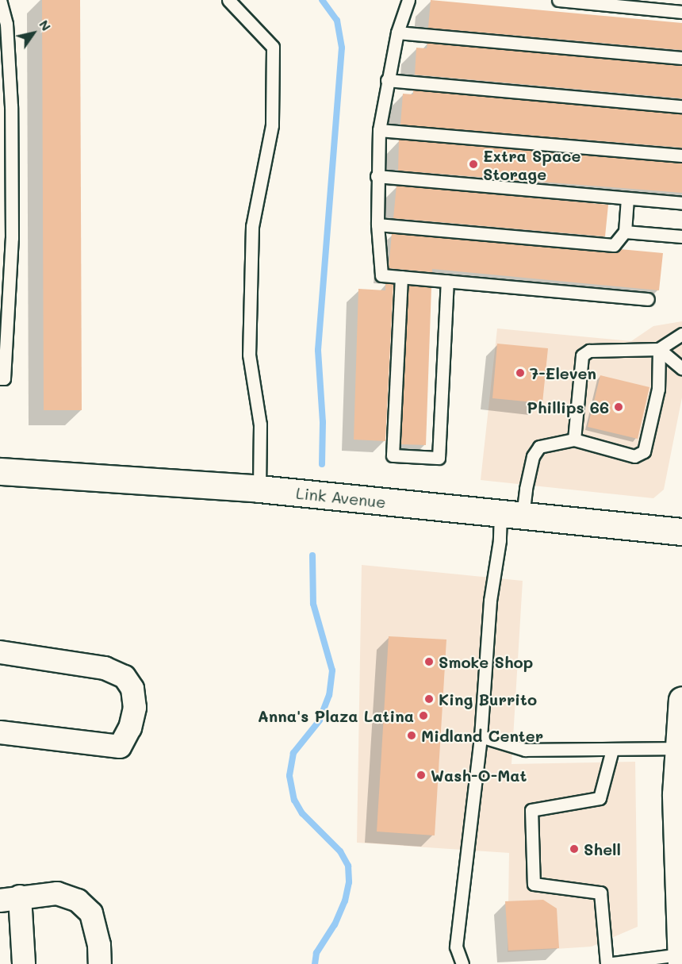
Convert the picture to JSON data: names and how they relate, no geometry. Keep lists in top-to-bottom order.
{
  "streets": {
    "street": ["Link Avenue"]
  },
  "places": [
    "Extra Space Storage",
    "7-Eleven",
    "Phillips 66",
    "Smoke Shop",
    "King Burrito",
    "Anna's Plaza Latina",
    "Midland Center",
    "Wash-O-Mat",
    "Shell"
  ],
  "north": "top right"
}
